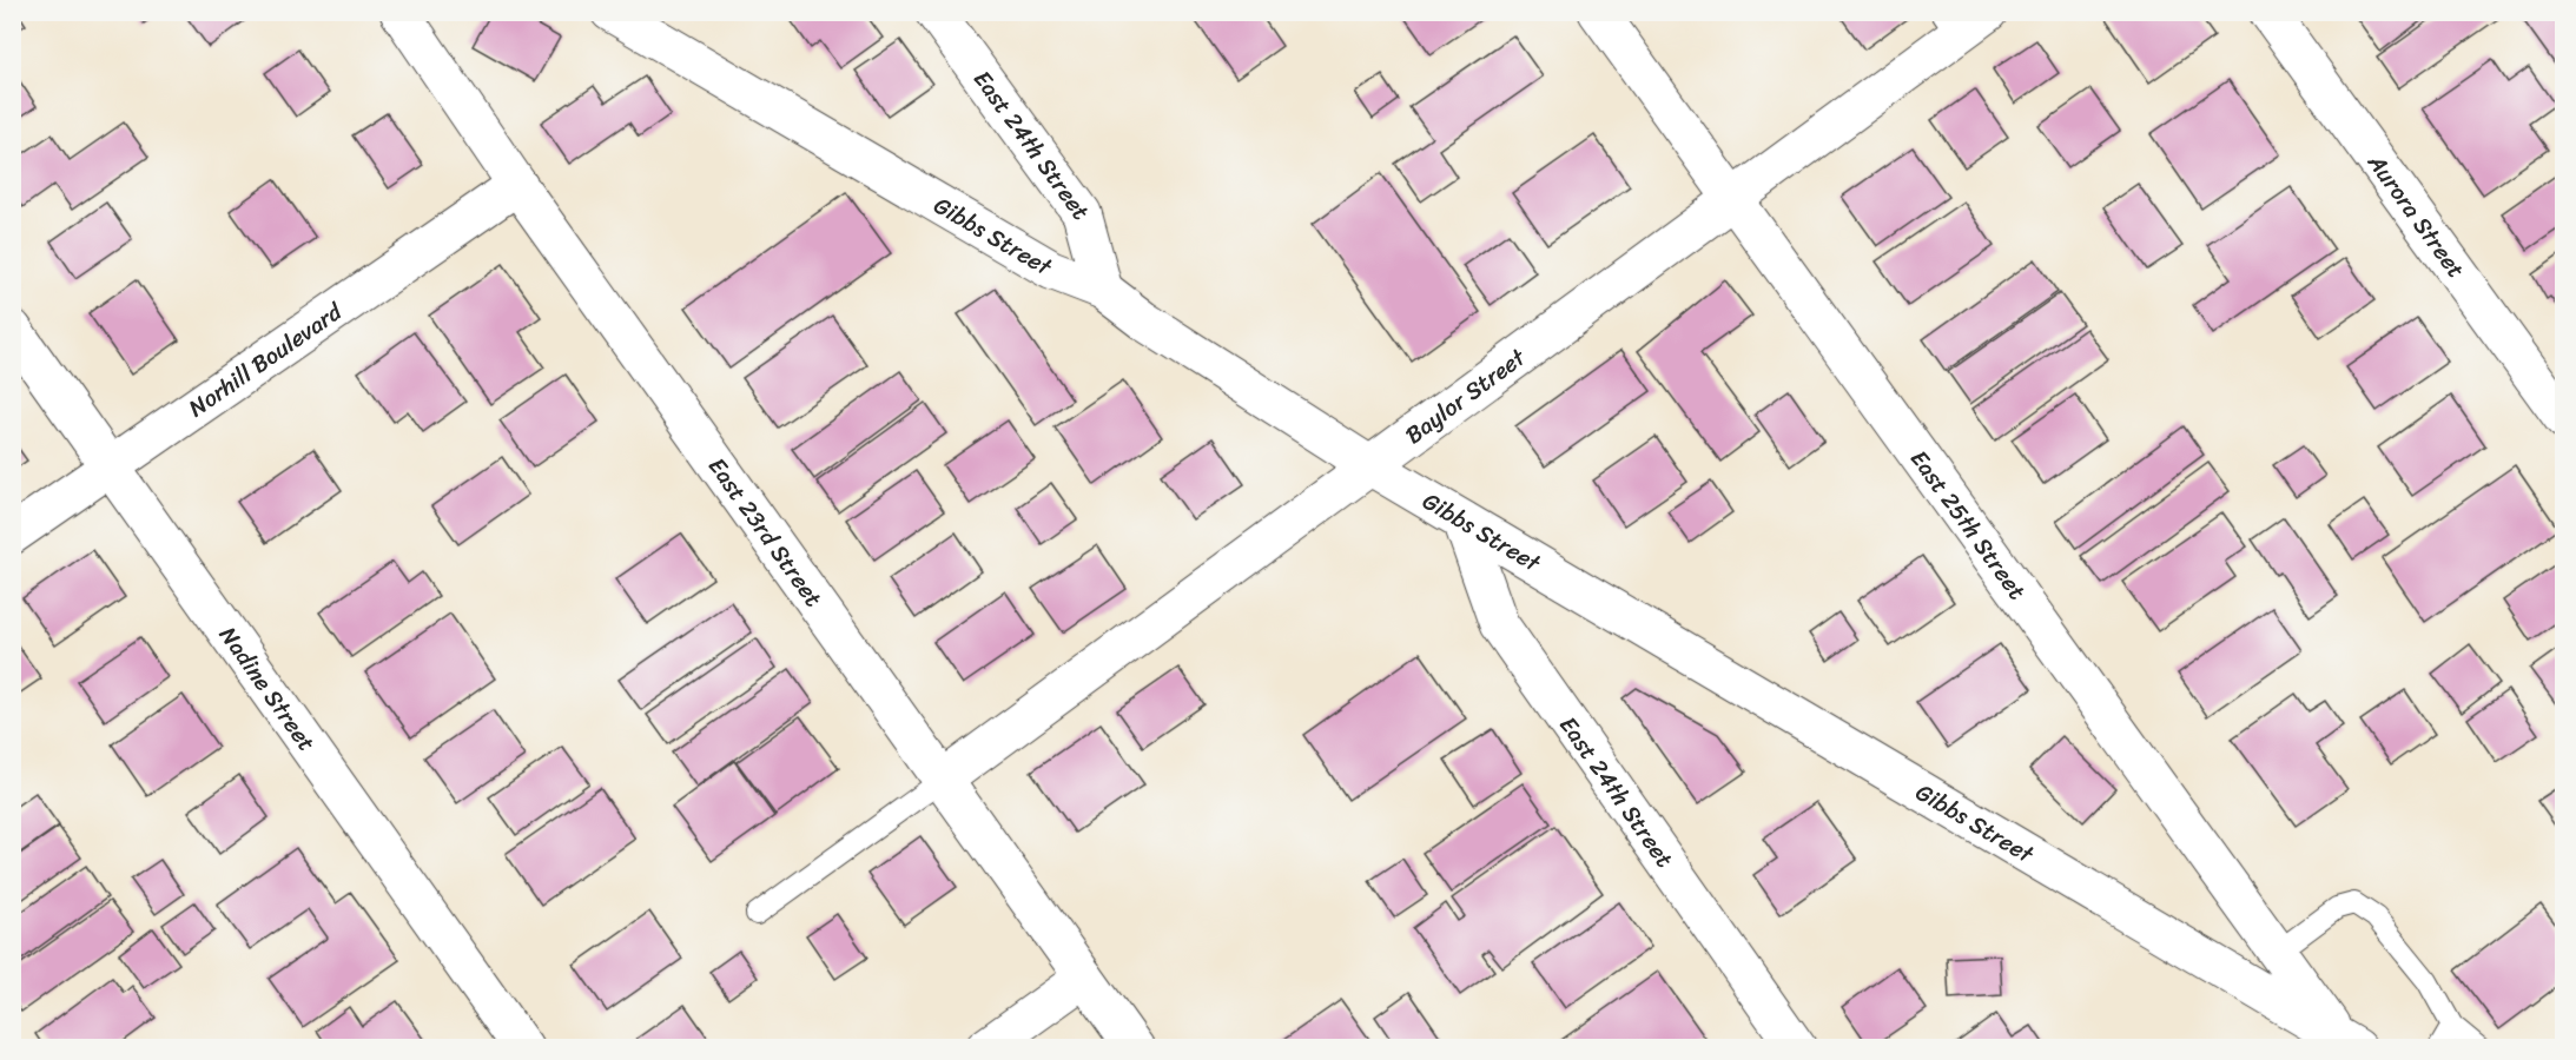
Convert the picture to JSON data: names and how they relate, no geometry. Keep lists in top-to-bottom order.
{
  "streets": {
    "street": [
      "East 24th Street",
      "Aurora Street",
      "Gibbs Street",
      "Norhill Boulevard",
      "Baylor Street",
      "East 25th Street",
      "East 23rd Street",
      "Nadine Street"
    ]
  },
  "crossings": [
    ["East 24th Street", "Gibbs Street"],
    ["Gibbs Street", "Baylor Street"],
    ["Gibbs Street", "East 25th Street"],
    ["Norhill Boulevard", "East 23rd Street"],
    ["Norhill Boulevard", "Nadine Street"],
    ["Baylor Street", "East 25th Street"],
    ["Baylor Street", "East 23rd Street"]
  ]
}
